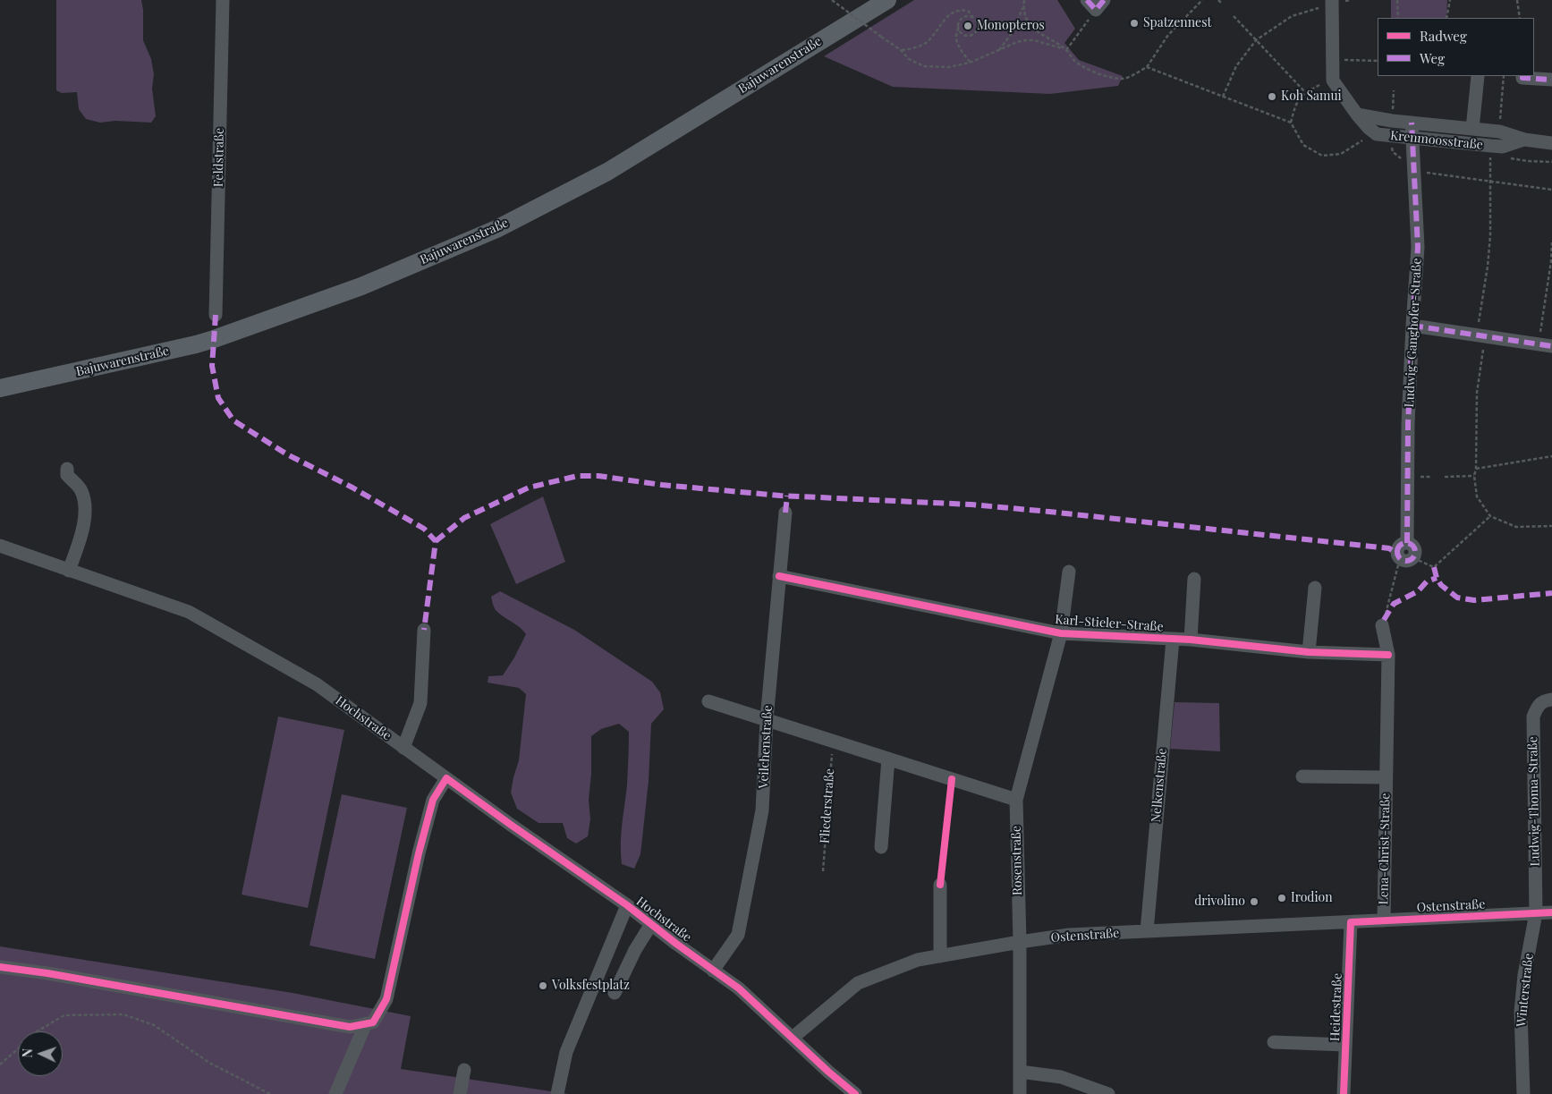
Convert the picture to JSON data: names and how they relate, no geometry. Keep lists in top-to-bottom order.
{
  "streets": {
    "main road": ["Bajuwarenstraße"],
    "street": [
      "Krenmoosstraße",
      "Feldstraße",
      "Ludwig-Ganghofer-Straße",
      "Karl-Stieler-Straße",
      "Hochstraße",
      "Veilchenstraße",
      "Nelkenstraße",
      "Ludwig-Thoma-Straße",
      "Lena-Christ-Straße",
      "Rosenstraße",
      "Ostenstraße",
      "Winterstraße",
      "Heidestraße"
    ],
    "path": ["Fliederstraße"]
  },
  "crossings": [
    ["Krenmoosstraße", "Ludwig-Ganghofer-Straße"],
    ["Karl-Stieler-Straße", "Veilchenstraße"],
    ["Karl-Stieler-Straße", "Nelkenstraße"],
    ["Karl-Stieler-Straße", "Lena-Christ-Straße"],
    ["Karl-Stieler-Straße", "Rosenstraße"],
    ["Hochstraße", "Veilchenstraße"],
    ["Hochstraße", "Ostenstraße"],
    ["Nelkenstraße", "Ostenstraße"],
    ["Ludwig-Thoma-Straße", "Ostenstraße"],
    ["Ludwig-Thoma-Straße", "Winterstraße"],
    ["Lena-Christ-Straße", "Ostenstraße"],
    ["Rosenstraße", "Ostenstraße"],
    ["Ostenstraße", "Winterstraße"],
    ["Ostenstraße", "Heidestraße"]
  ],
  "places": [
    "Spatzennest",
    "Monopteros",
    "Koh Samui",
    "Irodion",
    "drivolino",
    "Volksfestplatz"
  ],
  "legend": ["Radweg", "Weg"],
  "north": "left"
}
